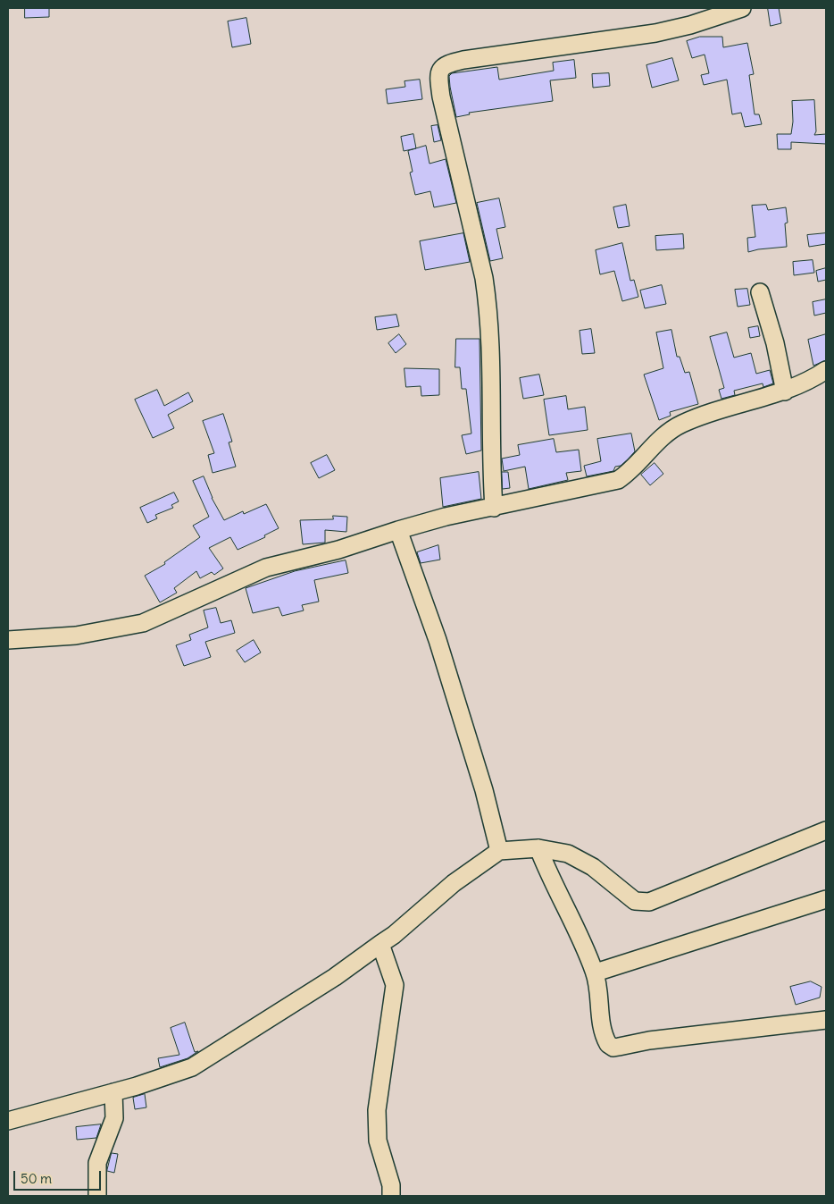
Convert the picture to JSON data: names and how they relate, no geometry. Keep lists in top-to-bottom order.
{
  "scale_bar": "50 m"
}
